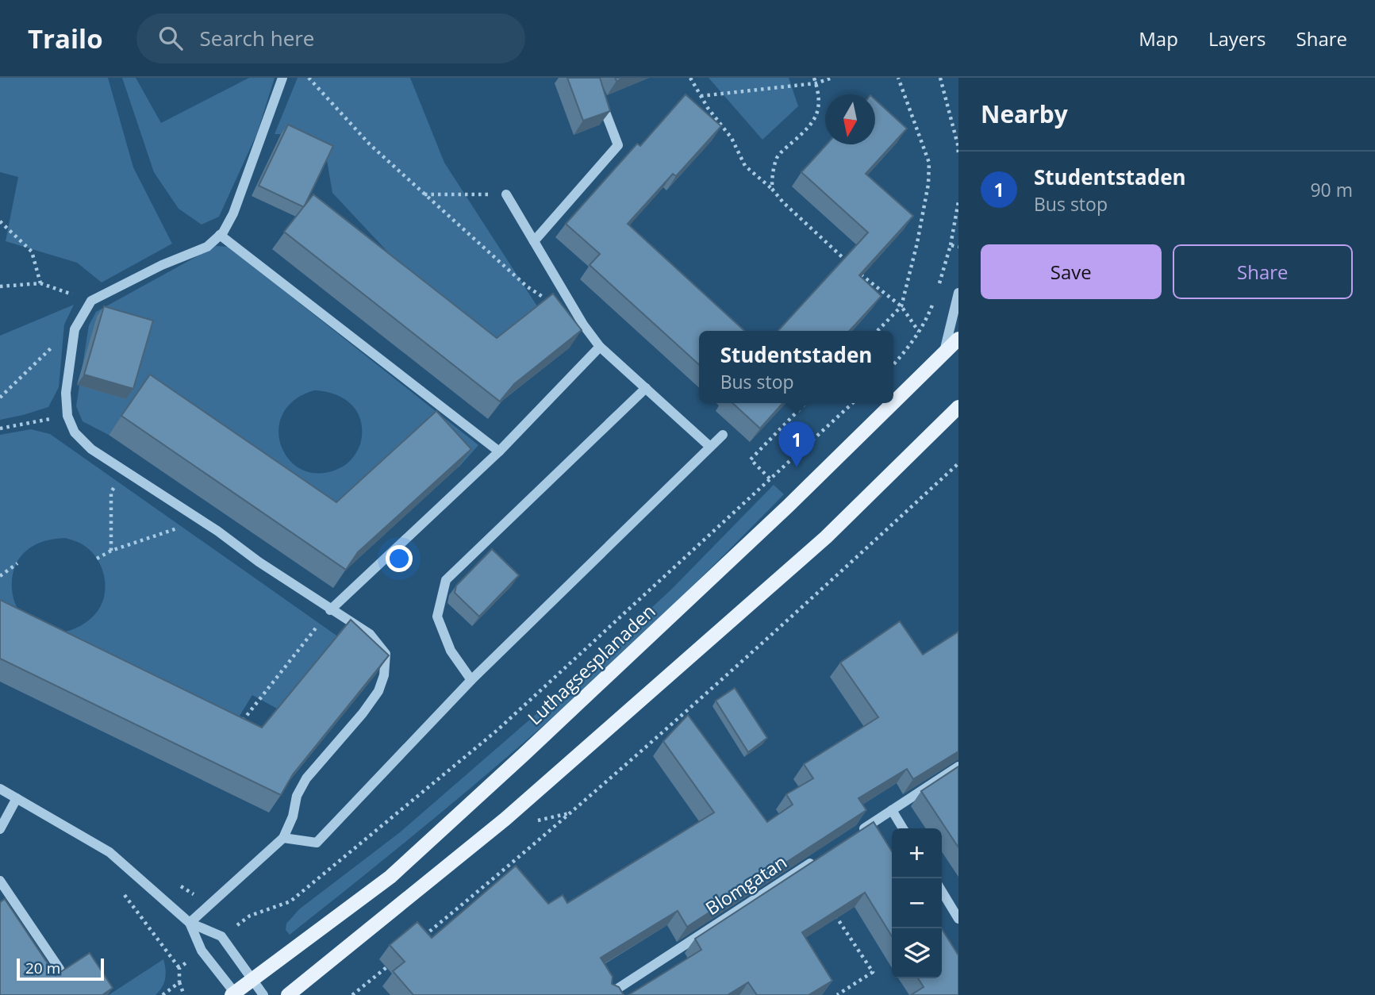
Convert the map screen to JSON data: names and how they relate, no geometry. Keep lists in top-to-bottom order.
{
  "streets": {
    "main road": ["Luthagsesplanaden"],
    "street": ["Blomgatan"]
  },
  "scale_bar": "20 m",
  "north": "bottom",
  "page": {
    "header": "Trailo",
    "search": "Search here",
    "nav": ["Map", "Layers", "Share"],
    "heading": "Nearby",
    "list": [
      {
        "mark": "1",
        "name": "Studentstaden",
        "note": "Bus stop",
        "value": "90 m"
      }
    ],
    "buttons": ["Save", "Share"],
    "popup": ["Studentstaden", "Bus stop"],
    "pins": "1",
    "map_buttons": ["+", "−"],
    "scale": "20 m"
  }
}
